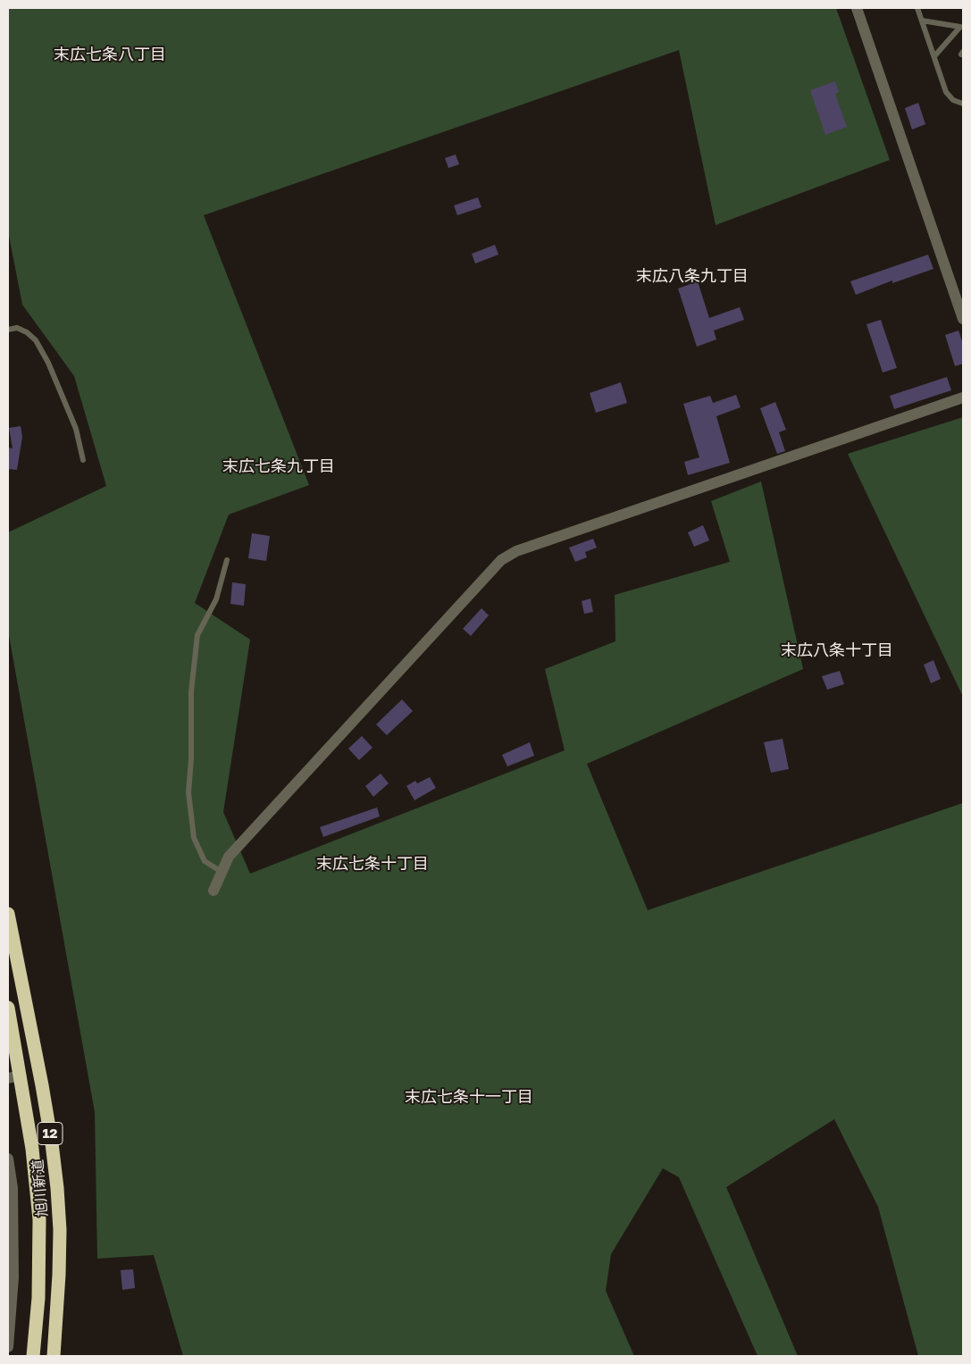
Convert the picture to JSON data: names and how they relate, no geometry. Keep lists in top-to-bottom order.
{
  "streets": {
    "highway": ["12", "旭川新道"]
  },
  "districts": [
    "末広七条八丁目",
    "末広八条九丁目",
    "末広七条九丁目",
    "末広八条十丁目",
    "末広七条十丁目",
    "末広七条十一丁目"
  ]
}
